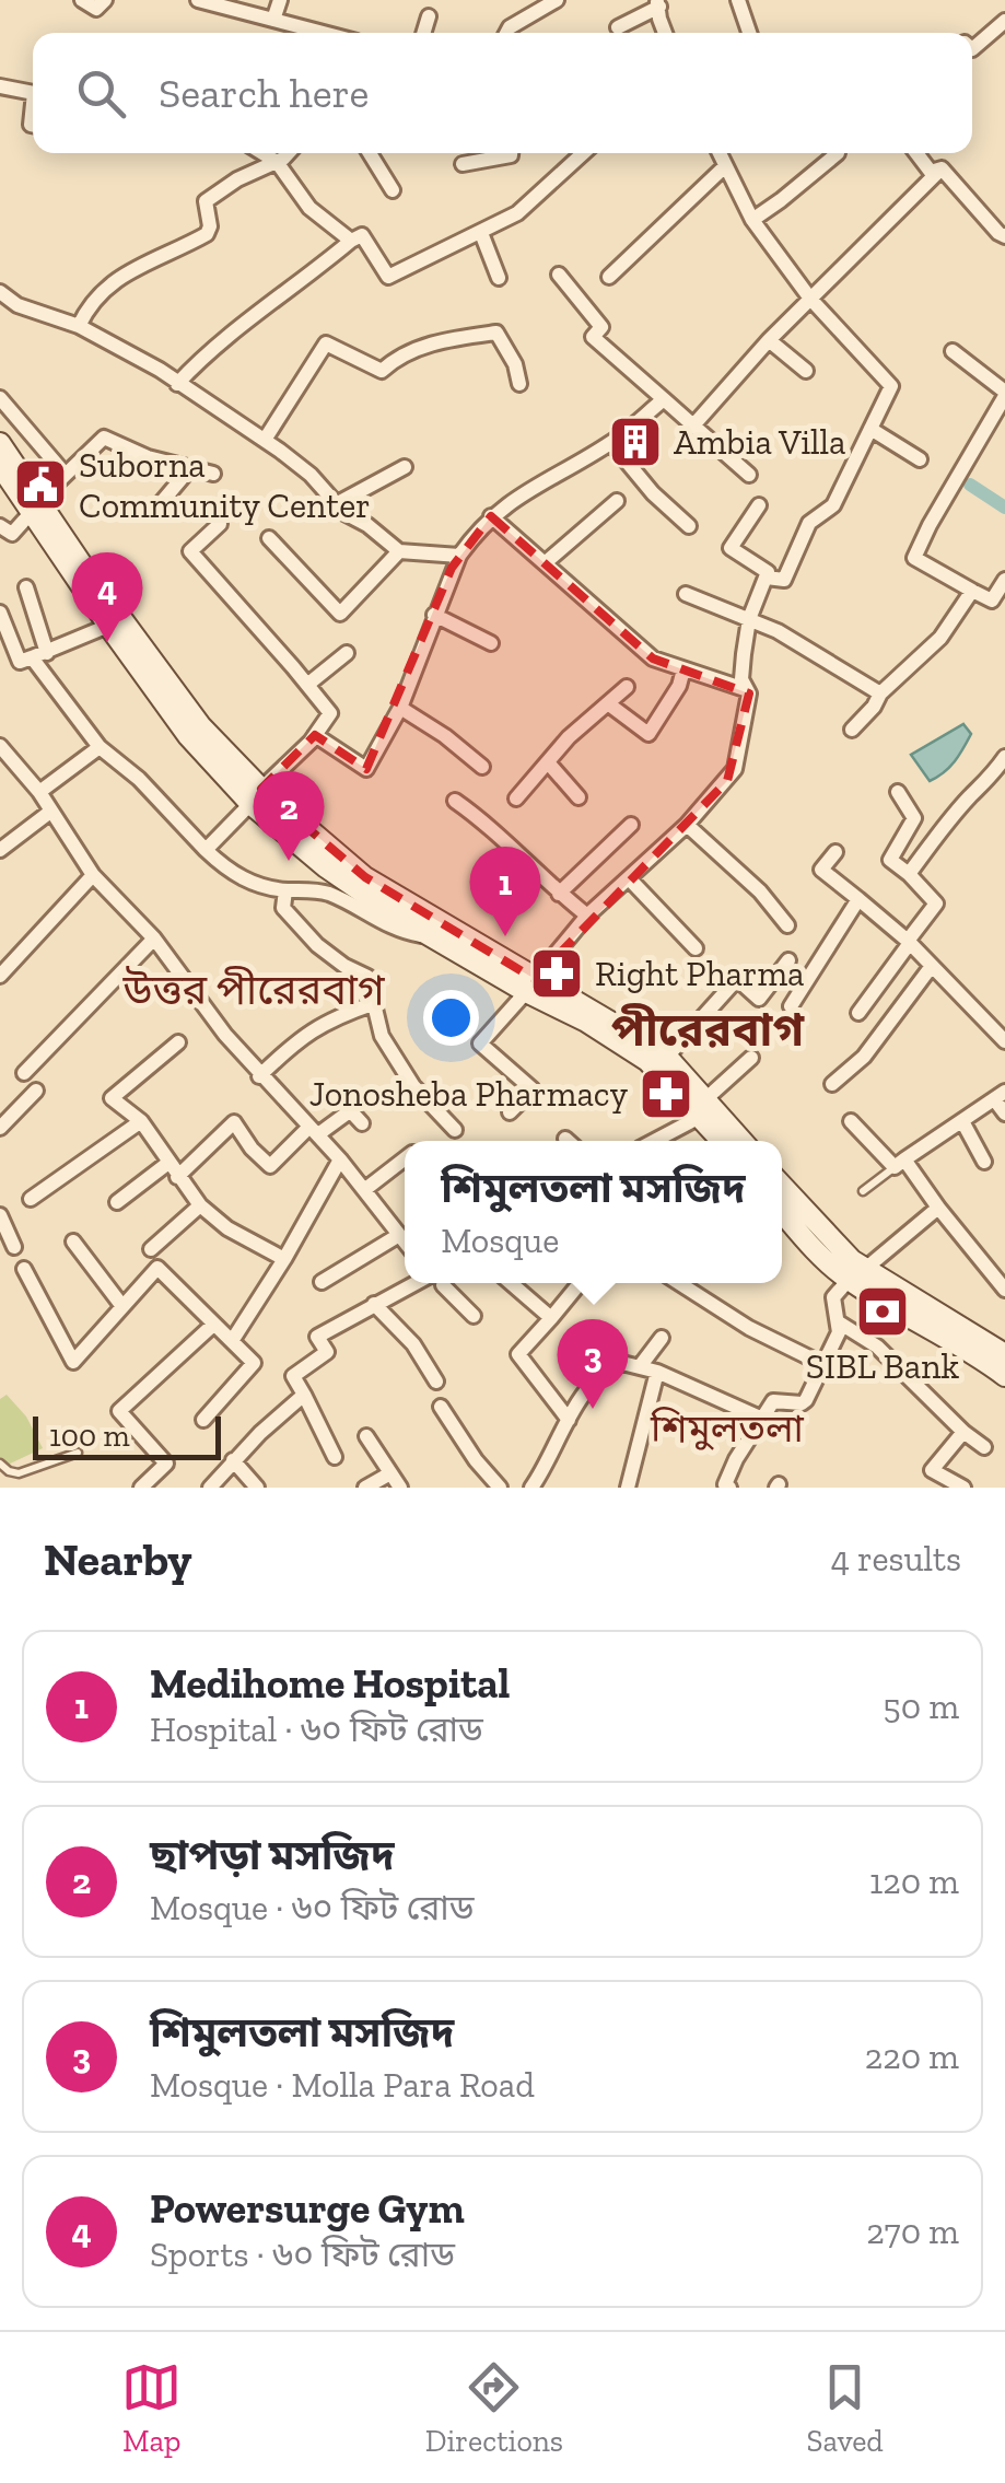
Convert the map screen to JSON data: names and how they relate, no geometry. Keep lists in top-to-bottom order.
{
  "districts": ["উত্তর পীরেরবাগ", "পীরেরবাগ", "শিমুলতলা"],
  "places": {
    "building": ["Ambia Villa"],
    "public building": ["Suborna Community Center"],
    "pharmacy": ["Right Pharma", "Jonosheba Pharmacy"],
    "bank": ["SIBL Bank"]
  },
  "scale_bar": "100 m",
  "page": {
    "search": "Search here",
    "pins": [
      "4",
      "2",
      "1",
      "3"
    ],
    "popup": ["শিমুলতলা মসজিদ", "Mosque"],
    "scale": "100 m",
    "heading": ["Nearby", "4 results"],
    "list": [
      {
        "mark": "1",
        "name": "Medihome Hospital",
        "note": "Hospital · ৬০ ফিট রোড",
        "value": "50 m"
      },
      {
        "mark": "2",
        "name": "ছাপড়া মসজিদ",
        "note": "Mosque · ৬০ ফিট রোড",
        "value": "120 m"
      },
      {
        "mark": "3",
        "name": "শিমুলতলা মসজিদ",
        "note": "Mosque · Molla Para Road",
        "value": "220 m"
      },
      {
        "mark": "4",
        "name": "Powersurge Gym",
        "note": "Sports · ৬০ ফিট রোড",
        "value": "270 m"
      }
    ],
    "nav": ["Map", "Directions", "Saved"]
  }
}
